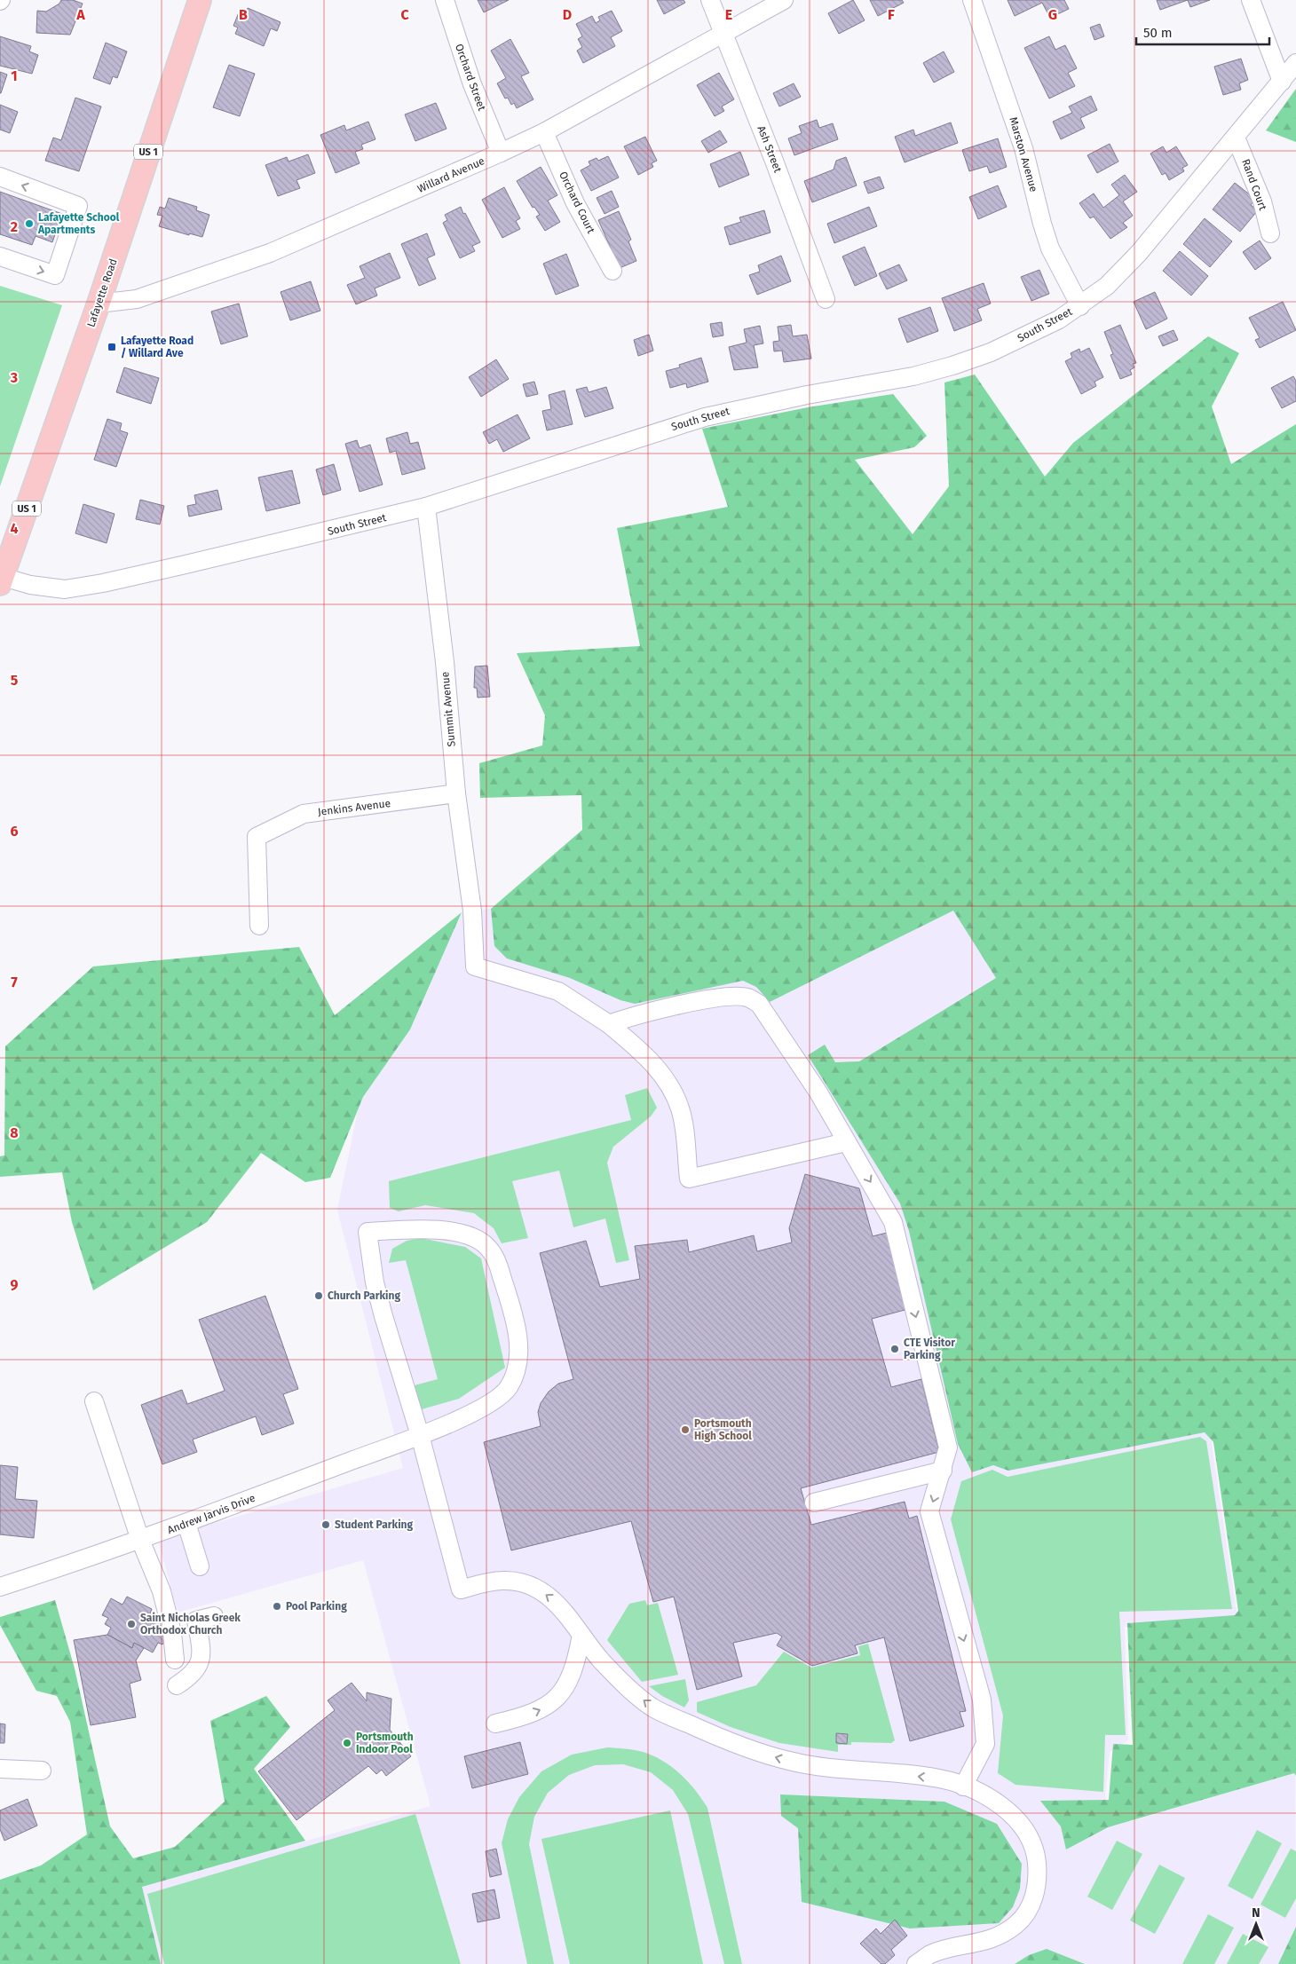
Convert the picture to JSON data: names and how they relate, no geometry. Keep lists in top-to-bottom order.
{
  "streets": {
    "main road": ["US 1", "Lafayette Road"],
    "street": [
      "Orchard Street",
      "Ash Street",
      "Marston Avenue",
      "Willard Avenue",
      "Rand Court",
      "Orchard Court",
      "South Street",
      "Summit Avenue",
      "Jenkins Avenue",
      "Andrew Jarvis Drive"
    ]
  },
  "crossings": [
    ["Orchard Street", "Willard Avenue"],
    ["Ash Street", "Willard Avenue"],
    ["Marston Avenue", "South Street"],
    ["Willard Avenue", "Orchard Court"],
    ["Willard Avenue", "Lafayette Road"],
    ["Rand Court", "South Street"],
    ["Lafayette Road", "South Street"],
    ["South Street", "Summit Avenue"],
    ["Summit Avenue", "Jenkins Avenue"]
  ],
  "places": {
    "other": [
      "Lafayette School Apartments",
      "Church Parking",
      "CTE Visitor Parking",
      "Portsmouth High School",
      "Student Parking",
      "Pool Parking",
      "Saint Nicholas Greek Orthodox Church",
      "Portsmouth Indoor Pool"
    ],
    "transit": ["Lafayette Road / Willard Ave"]
  },
  "scale_bar": "50 m",
  "north": "top",
  "grid": {
    "columns": [
      "A",
      "B",
      "C",
      "D",
      "E",
      "F",
      "G"
    ],
    "rows": [
      "1",
      "2",
      "3",
      "4",
      "5",
      "6",
      "7",
      "8",
      "9"
    ]
  }
}
